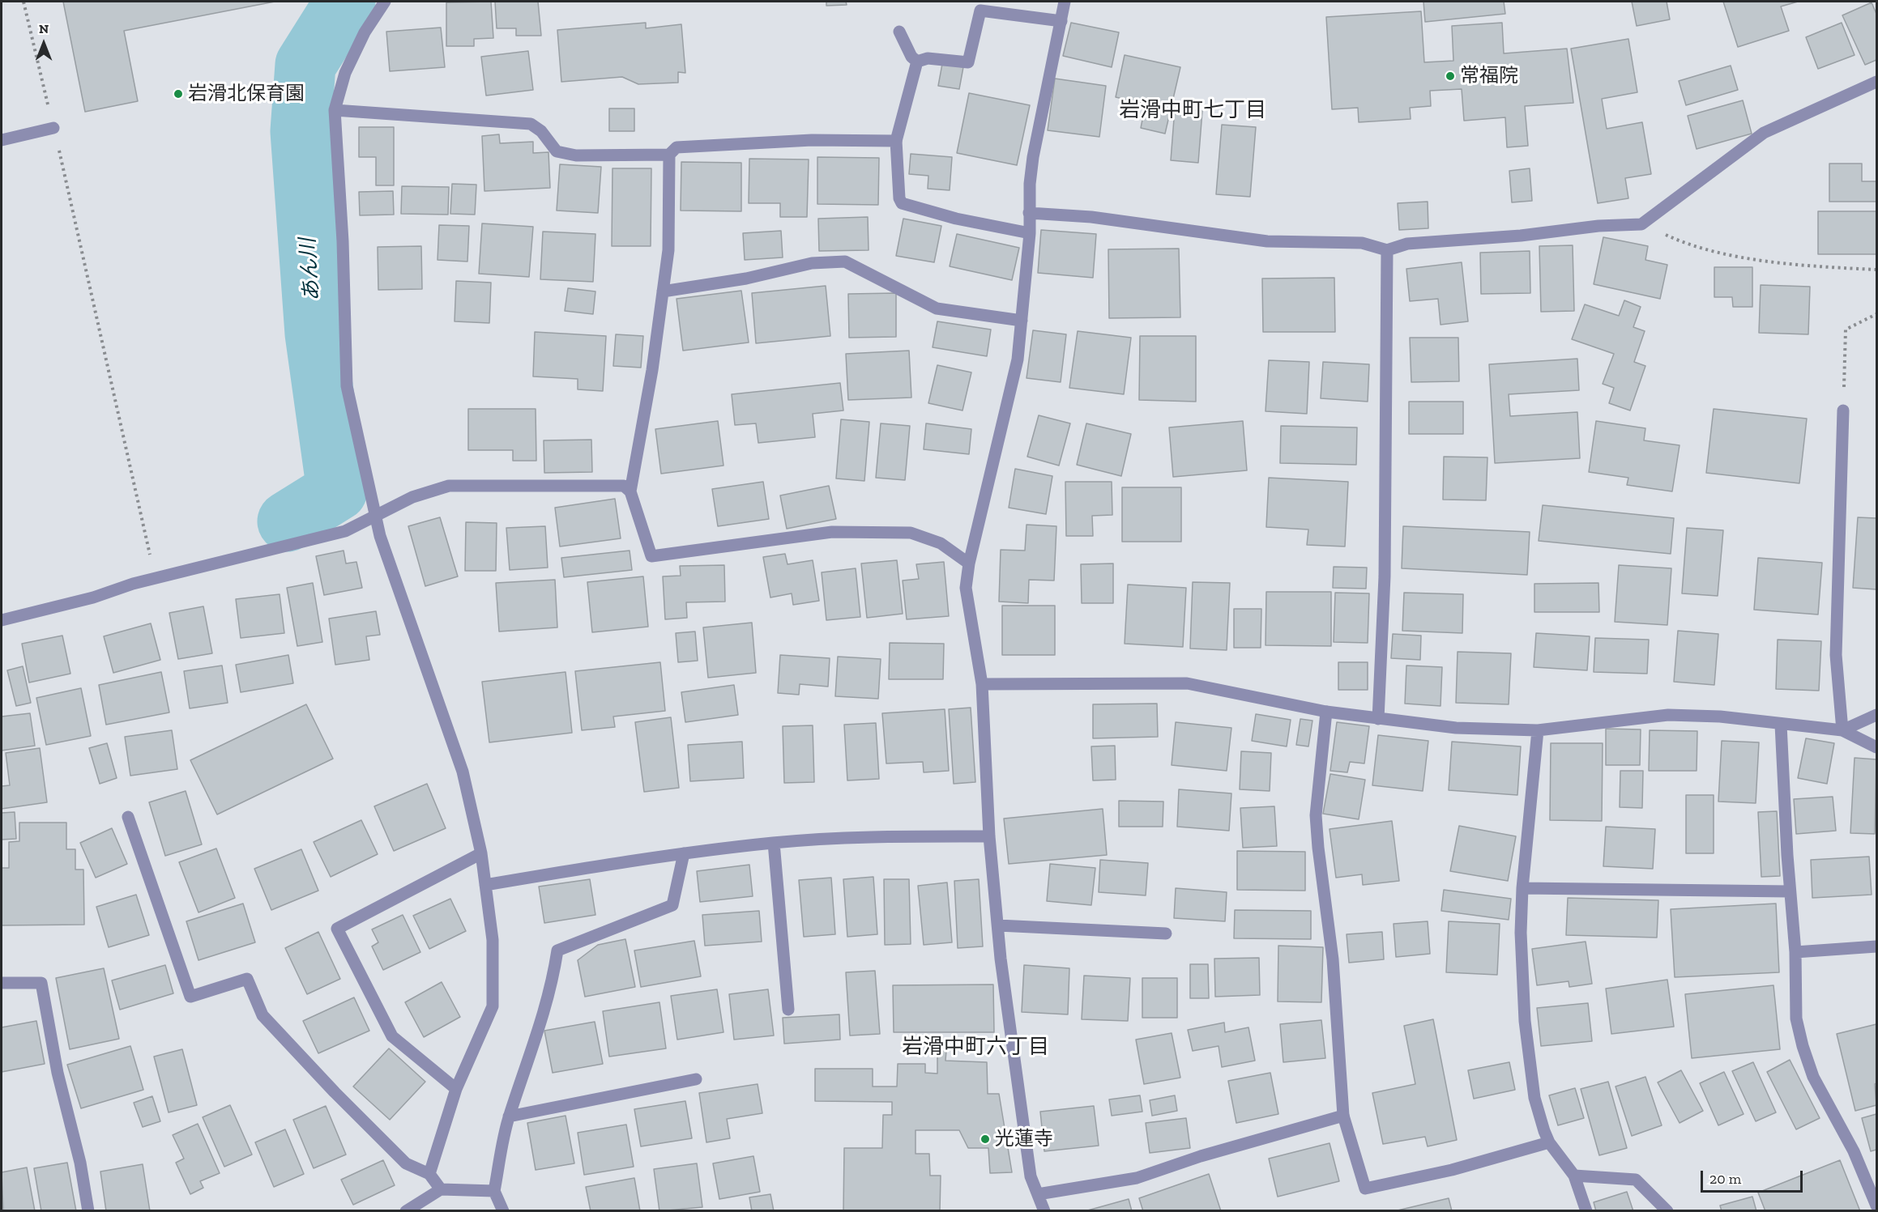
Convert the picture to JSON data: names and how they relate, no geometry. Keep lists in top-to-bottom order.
{
  "districts": ["岩滑中町七丁目", "岩滑中町六丁目"],
  "water": ["あん川"],
  "places": ["常福院", "岩滑北保育園", "光蓮寺"],
  "scale_bar": "20 m",
  "north": "top"
}
